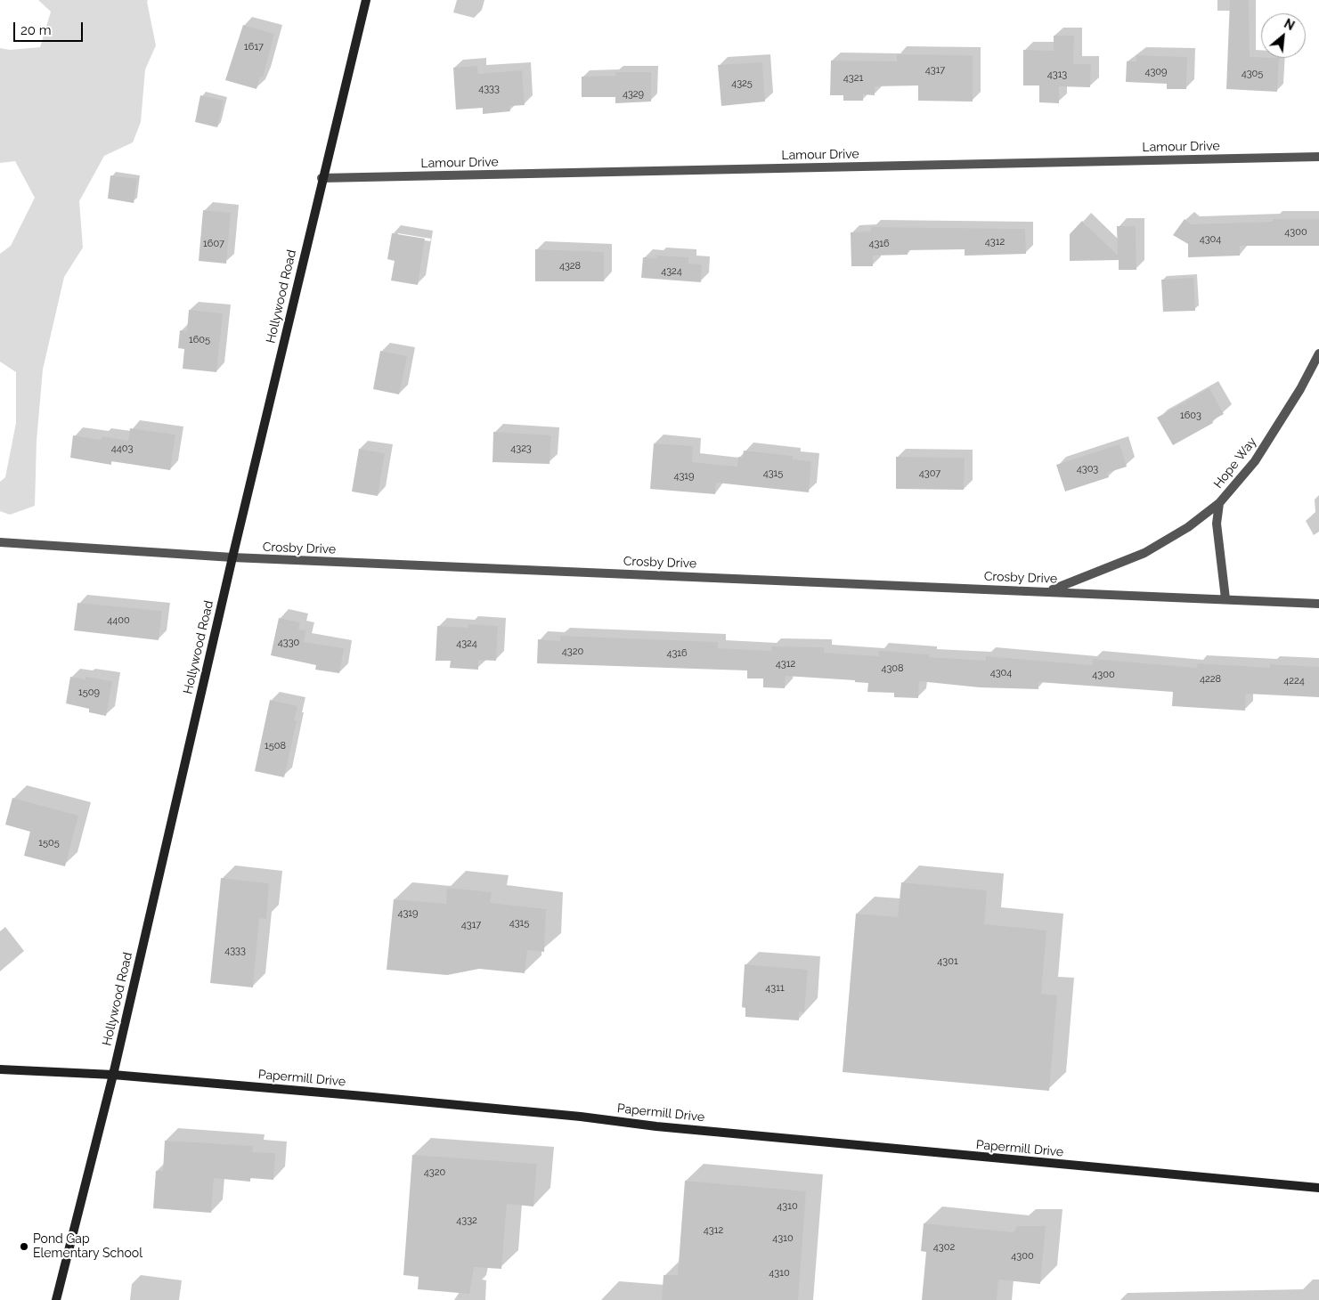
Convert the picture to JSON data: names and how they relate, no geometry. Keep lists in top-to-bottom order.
{
  "streets": {
    "street": [
      "Lamour Drive",
      "Hollywood Road",
      "Hope Way",
      "Crosby Drive",
      "Papermill Drive"
    ]
  },
  "crossings": [
    ["Lamour Drive", "Hollywood Road"],
    ["Hollywood Road", "Crosby Drive"],
    ["Hollywood Road", "Papermill Drive"],
    ["Hope Way", "Crosby Drive"]
  ],
  "places": ["Pond Gap Elementary School"],
  "house_numbers": [
    "1617",
    "4317",
    "4309",
    "4305",
    "4313",
    "4321",
    "4325",
    "4333",
    "4329",
    "4300",
    "4304",
    "4312",
    "1607",
    "4316",
    "4328",
    "4324",
    "1605",
    "1603",
    "4403",
    "4323",
    "4303",
    "4315",
    "4307",
    "4319",
    "4400",
    "4330",
    "4324",
    "4320",
    "4316",
    "4312",
    "4308",
    "4304",
    "4300",
    "4228",
    "4224",
    "1509",
    "1508",
    "1505",
    "4319",
    "4315",
    "4317",
    "4333",
    "4301",
    "4311",
    "4320",
    "4310",
    "4332",
    "4312",
    "4310",
    "4302",
    "4300",
    "4310"
  ],
  "scale_bar": "20 m",
  "north": "top right"
}
